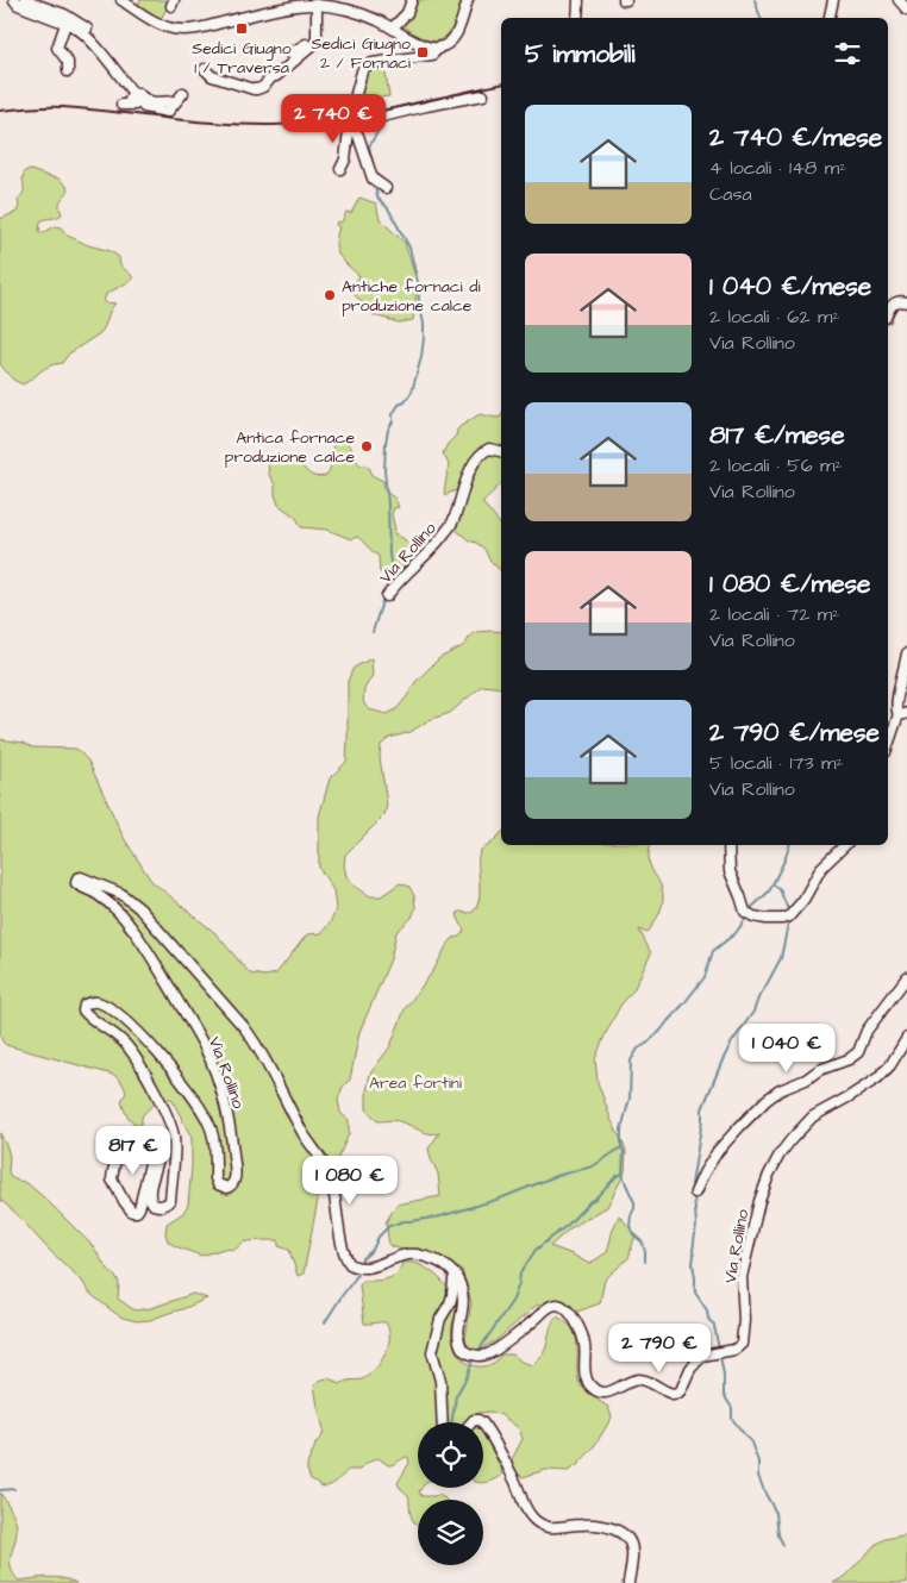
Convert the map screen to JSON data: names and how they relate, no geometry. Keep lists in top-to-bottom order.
{
  "streets": {
    "street": ["Via Rollino"]
  },
  "parks": ["Area fortini"],
  "places": {
    "transit": ["Sedici Giugno 1 / Traversa", "Sedici Giugno 2 / Fornaci"],
    "other": ["Antiche fornaci di produzione calce", "Antica fornace produzione calce"]
  },
  "page": {
    "heading": "5 immobili",
    "list": [
      {
        "name": "2 740 €/mese",
        "note": "4 locali · 148 m² · Casa"
      },
      {
        "name": "1 040 €/mese",
        "note": "2 locali · 62 m² · Via Rollino"
      },
      {
        "name": "817 €/mese",
        "note": "2 locali · 56 m² · Via Rollino"
      },
      {
        "name": "1 080 €/mese",
        "note": "2 locali · 72 m² · Via Rollino"
      },
      {
        "name": "2 790 €/mese",
        "note": "5 locali · 173 m² · Via Rollino"
      }
    ],
    "price": [
      "2 740 €",
      "1 040 €",
      "817 €",
      "1 080 €",
      "2 790 €"
    ]
  }
}
